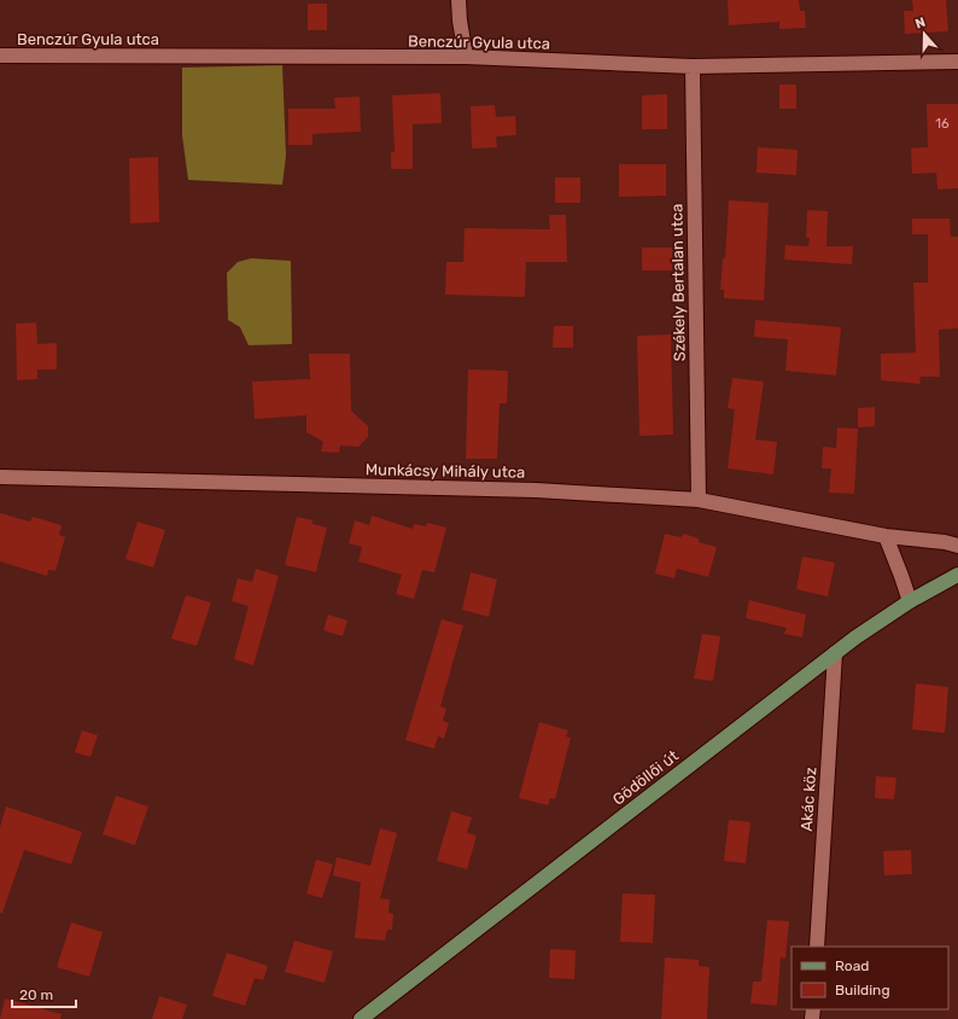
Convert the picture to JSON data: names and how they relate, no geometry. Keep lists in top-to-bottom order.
{
  "streets": {
    "main road": ["Gödöllői út"],
    "street": [
      "Benczúr Gyula utca",
      "Székely Bertalan utca",
      "Munkácsy Mihály utca",
      "Akác köz"
    ]
  },
  "crossings": [
    ["Benczúr Gyula utca", "Székely Bertalan utca"],
    ["Székely Bertalan utca", "Munkácsy Mihály utca"],
    ["Gödöllői út", "Akác köz"]
  ],
  "house_numbers": ["16"],
  "legend": ["Road", "Building"],
  "scale_bar": "20 m",
  "north": "top"
}
